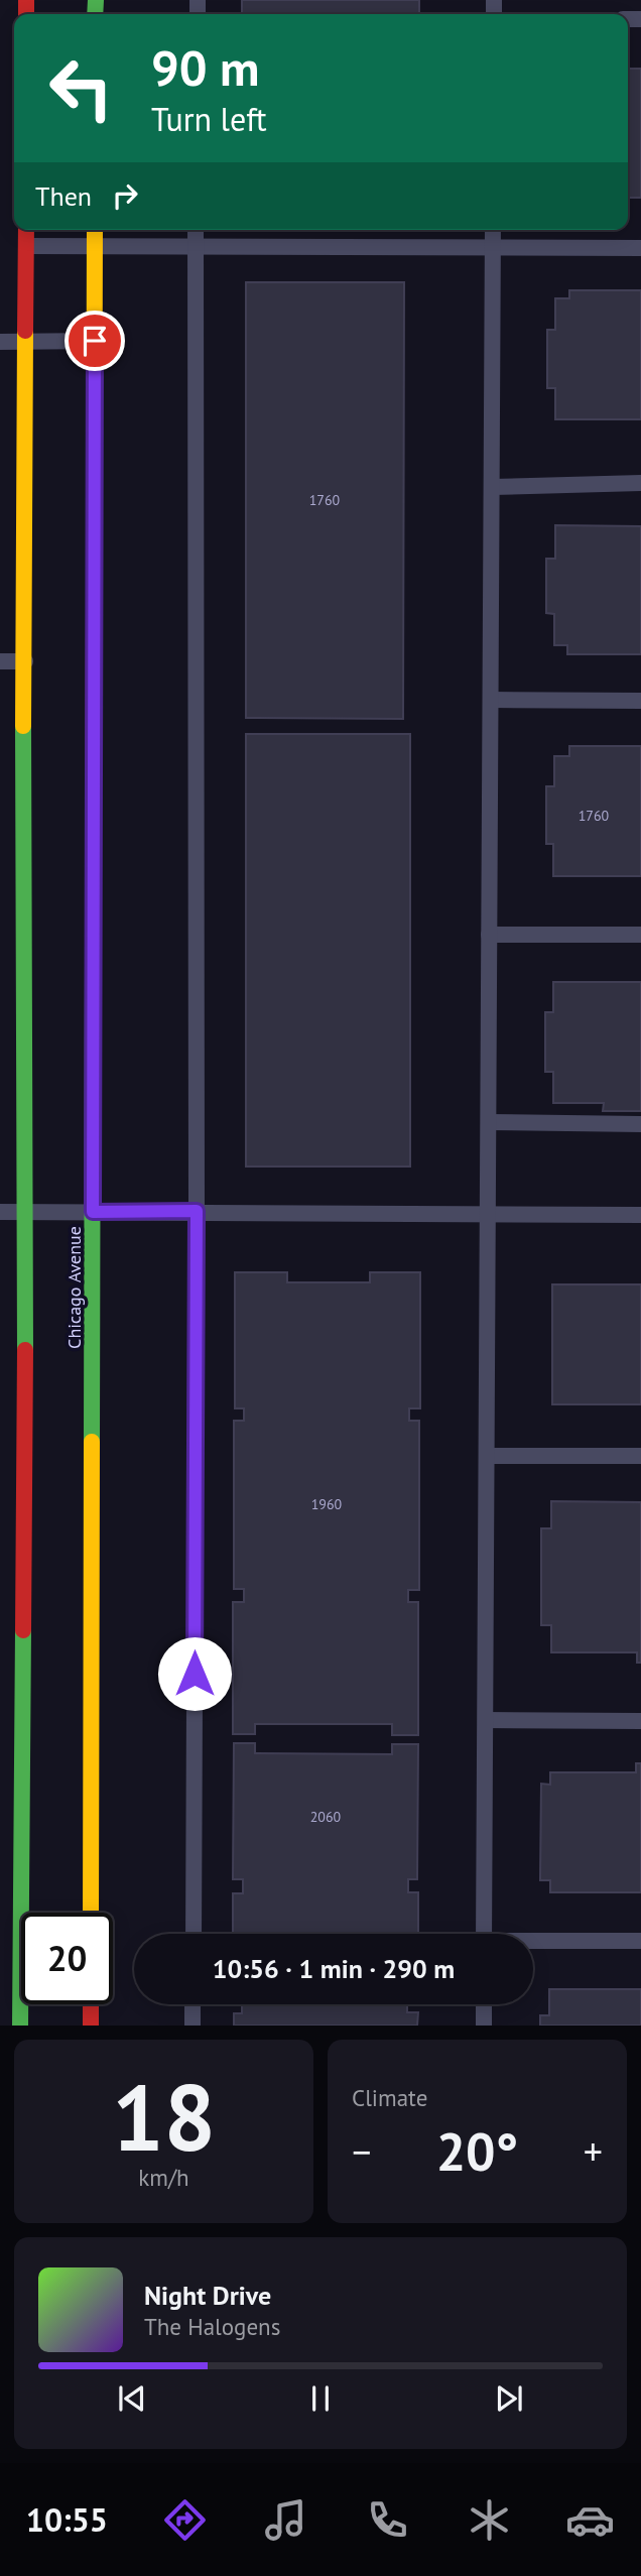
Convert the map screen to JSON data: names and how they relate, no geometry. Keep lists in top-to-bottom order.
{
  "streets": {
    "main road": ["Chicago Avenue"]
  },
  "house_numbers": [
    "1760",
    "1760",
    "1960",
    "2060"
  ],
  "page": {
    "turn": ["90 m", "Turn left"],
    "then": "Then",
    "limit": "20",
    "trip": "10:56 · 1 min · 290 m",
    "tile": [
      ["18", "km/h"],
      "Climate"
    ],
    "heat": ["−", "20°", "+"],
    "song": ["Night Drive", "The Halogens"],
    "tabs": "10:55"
  }
}
